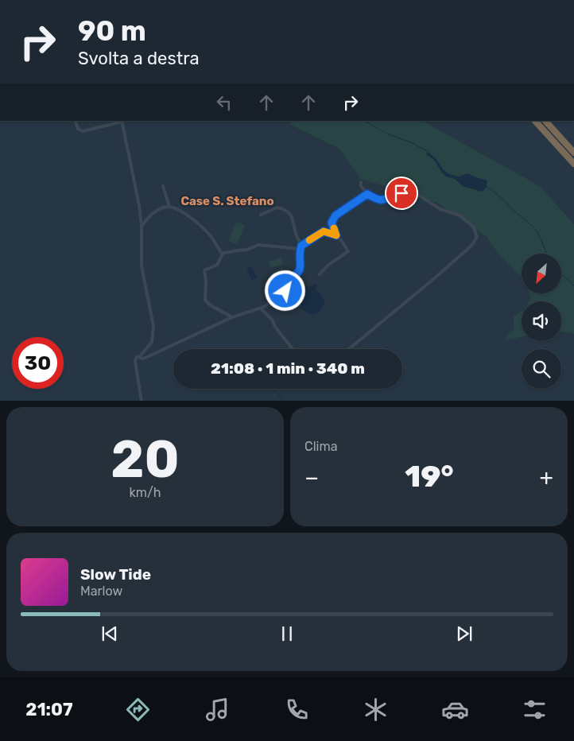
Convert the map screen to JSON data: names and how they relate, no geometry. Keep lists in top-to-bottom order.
{
  "districts": ["Case S. Stefano"],
  "north": "bottom left",
  "page": {
    "turn": ["90 m", "Svolta a destra"],
    "limit": "30",
    "trip": "21:08 · 1 min · 340 m",
    "tile": [
      ["20", "km/h"],
      "Clima"
    ],
    "heat": ["−", "19°", "+"],
    "song": ["Slow Tide", "Marlow"],
    "tabs": "21:07"
  }
}
